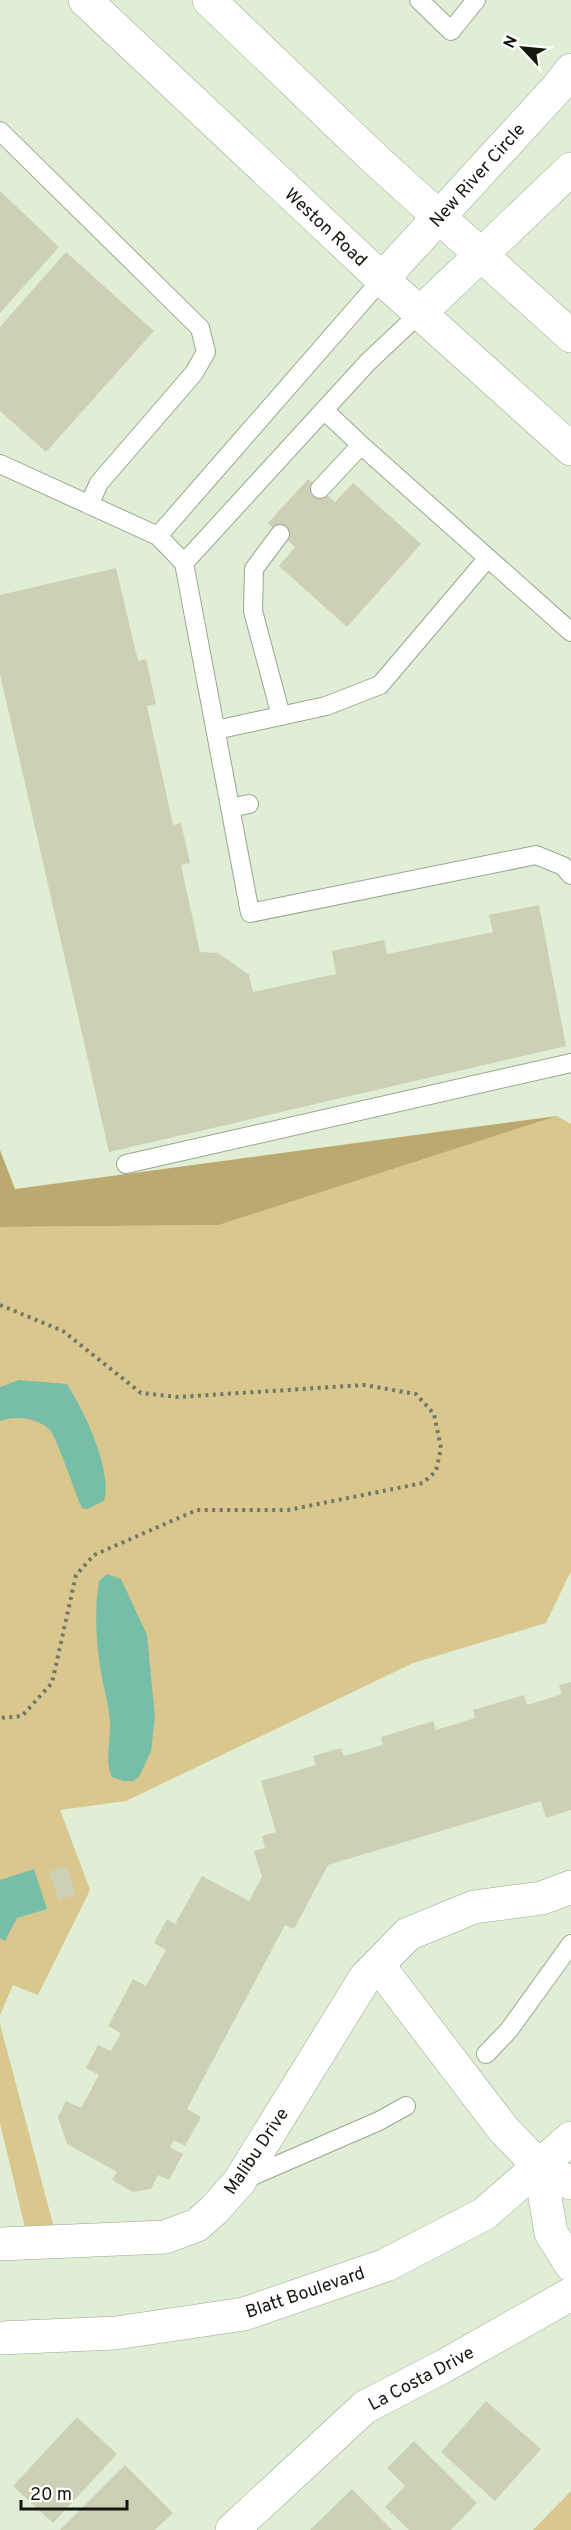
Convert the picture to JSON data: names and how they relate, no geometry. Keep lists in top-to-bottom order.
{
  "streets": {
    "street": [
      "New River Circle",
      "Weston Road",
      "Malibu Drive",
      "Blatt Boulevard",
      "La Costa Drive"
    ]
  },
  "crossings": [
    ["New River Circle", "Weston Road"]
  ],
  "scale_bar": "20 m",
  "north": "top left"
}
